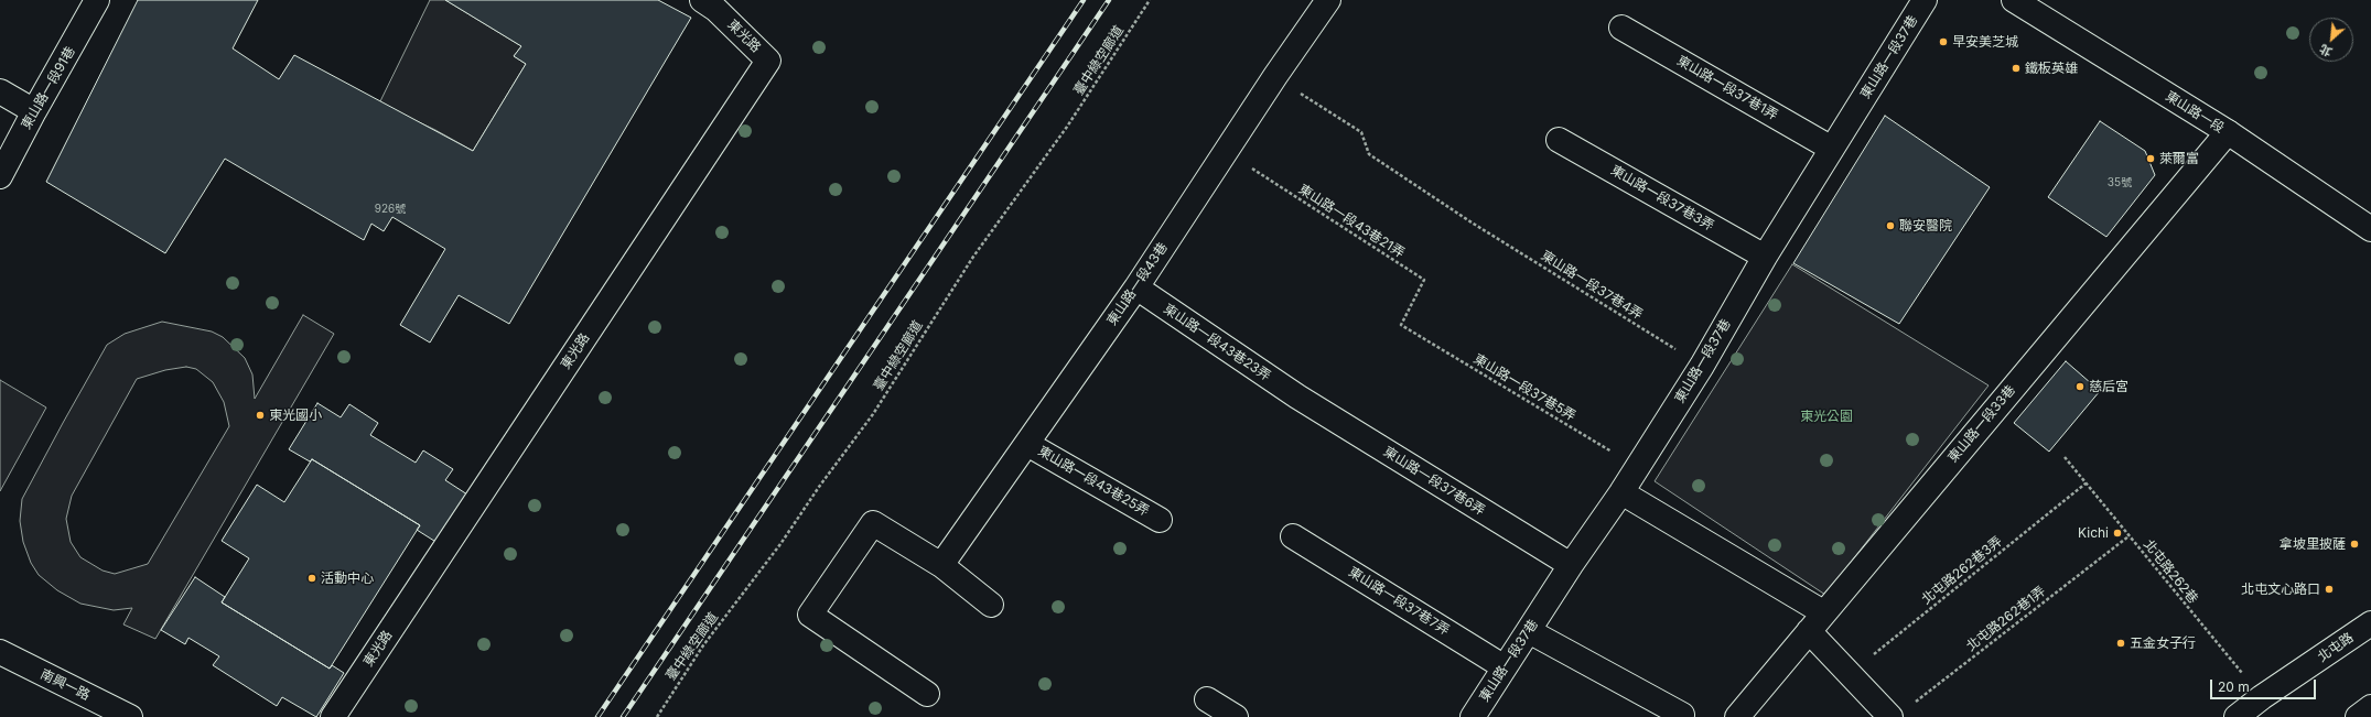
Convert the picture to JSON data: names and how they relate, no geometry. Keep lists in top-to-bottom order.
{
  "streets": {
    "street": [
      "東光路",
      "東山路一段37巷",
      "東山路一段91巷",
      "東山路一段37巷1弄",
      "東山路一段",
      "東山路一段37巷3弄",
      "東山路一段43巷",
      "東山路一段43巷23弄",
      "東山路一段33巷",
      "東山路一段43巷25弄",
      "東山路一段37巷6弄",
      "東山路一段37巷7弄",
      "北屯路",
      "南興一路"
    ],
    "path": [
      "臺中綠空廊道",
      "東山路一段43巷21弄",
      "東山路一段37巷4弄",
      "東山路一段37巷5弄",
      "北屯路262巷3弄",
      "北屯路262巷",
      "北屯路262巷1弄"
    ]
  },
  "crossings": [
    ["東山路一段37巷", "東山路一段37巷1弄"],
    ["東山路一段37巷", "東山路一段37巷3弄"],
    ["東山路一段37巷", "東山路一段37巷4弄"],
    ["東山路一段37巷", "東山路一段37巷5弄"],
    ["東山路一段37巷", "東山路一段37巷6弄"],
    ["東山路一段37巷", "東山路一段37巷7弄"],
    ["東山路一段", "東山路一段33巷"],
    ["東山路一段43巷21弄", "東山路一段43巷"],
    ["東山路一段43巷21弄", "東山路一段37巷5弄"],
    ["東山路一段43巷", "東山路一段37巷4弄"],
    ["東山路一段43巷", "東山路一段43巷23弄"],
    ["東山路一段43巷", "東山路一段43巷25弄"],
    ["東山路一段43巷23弄", "東山路一段37巷6弄"],
    ["北屯路262巷3弄", "北屯路262巷"],
    ["北屯路262巷", "北屯路262巷1弄"],
    ["北屯路262巷", "北屯路"]
  ],
  "parks": ["東光公園"],
  "places": [
    "早安美芝城",
    "鐵板英雄",
    "萊爾富",
    "聯安醫院",
    "慈后宮",
    "東光國小",
    "Kichi",
    "拿坡里披薩",
    "活動中心",
    "北屯文心路口",
    "五金女子行"
  ],
  "house_numbers": ["35號", "926號"],
  "scale_bar": "20 m",
  "north": "bottom left"
}
